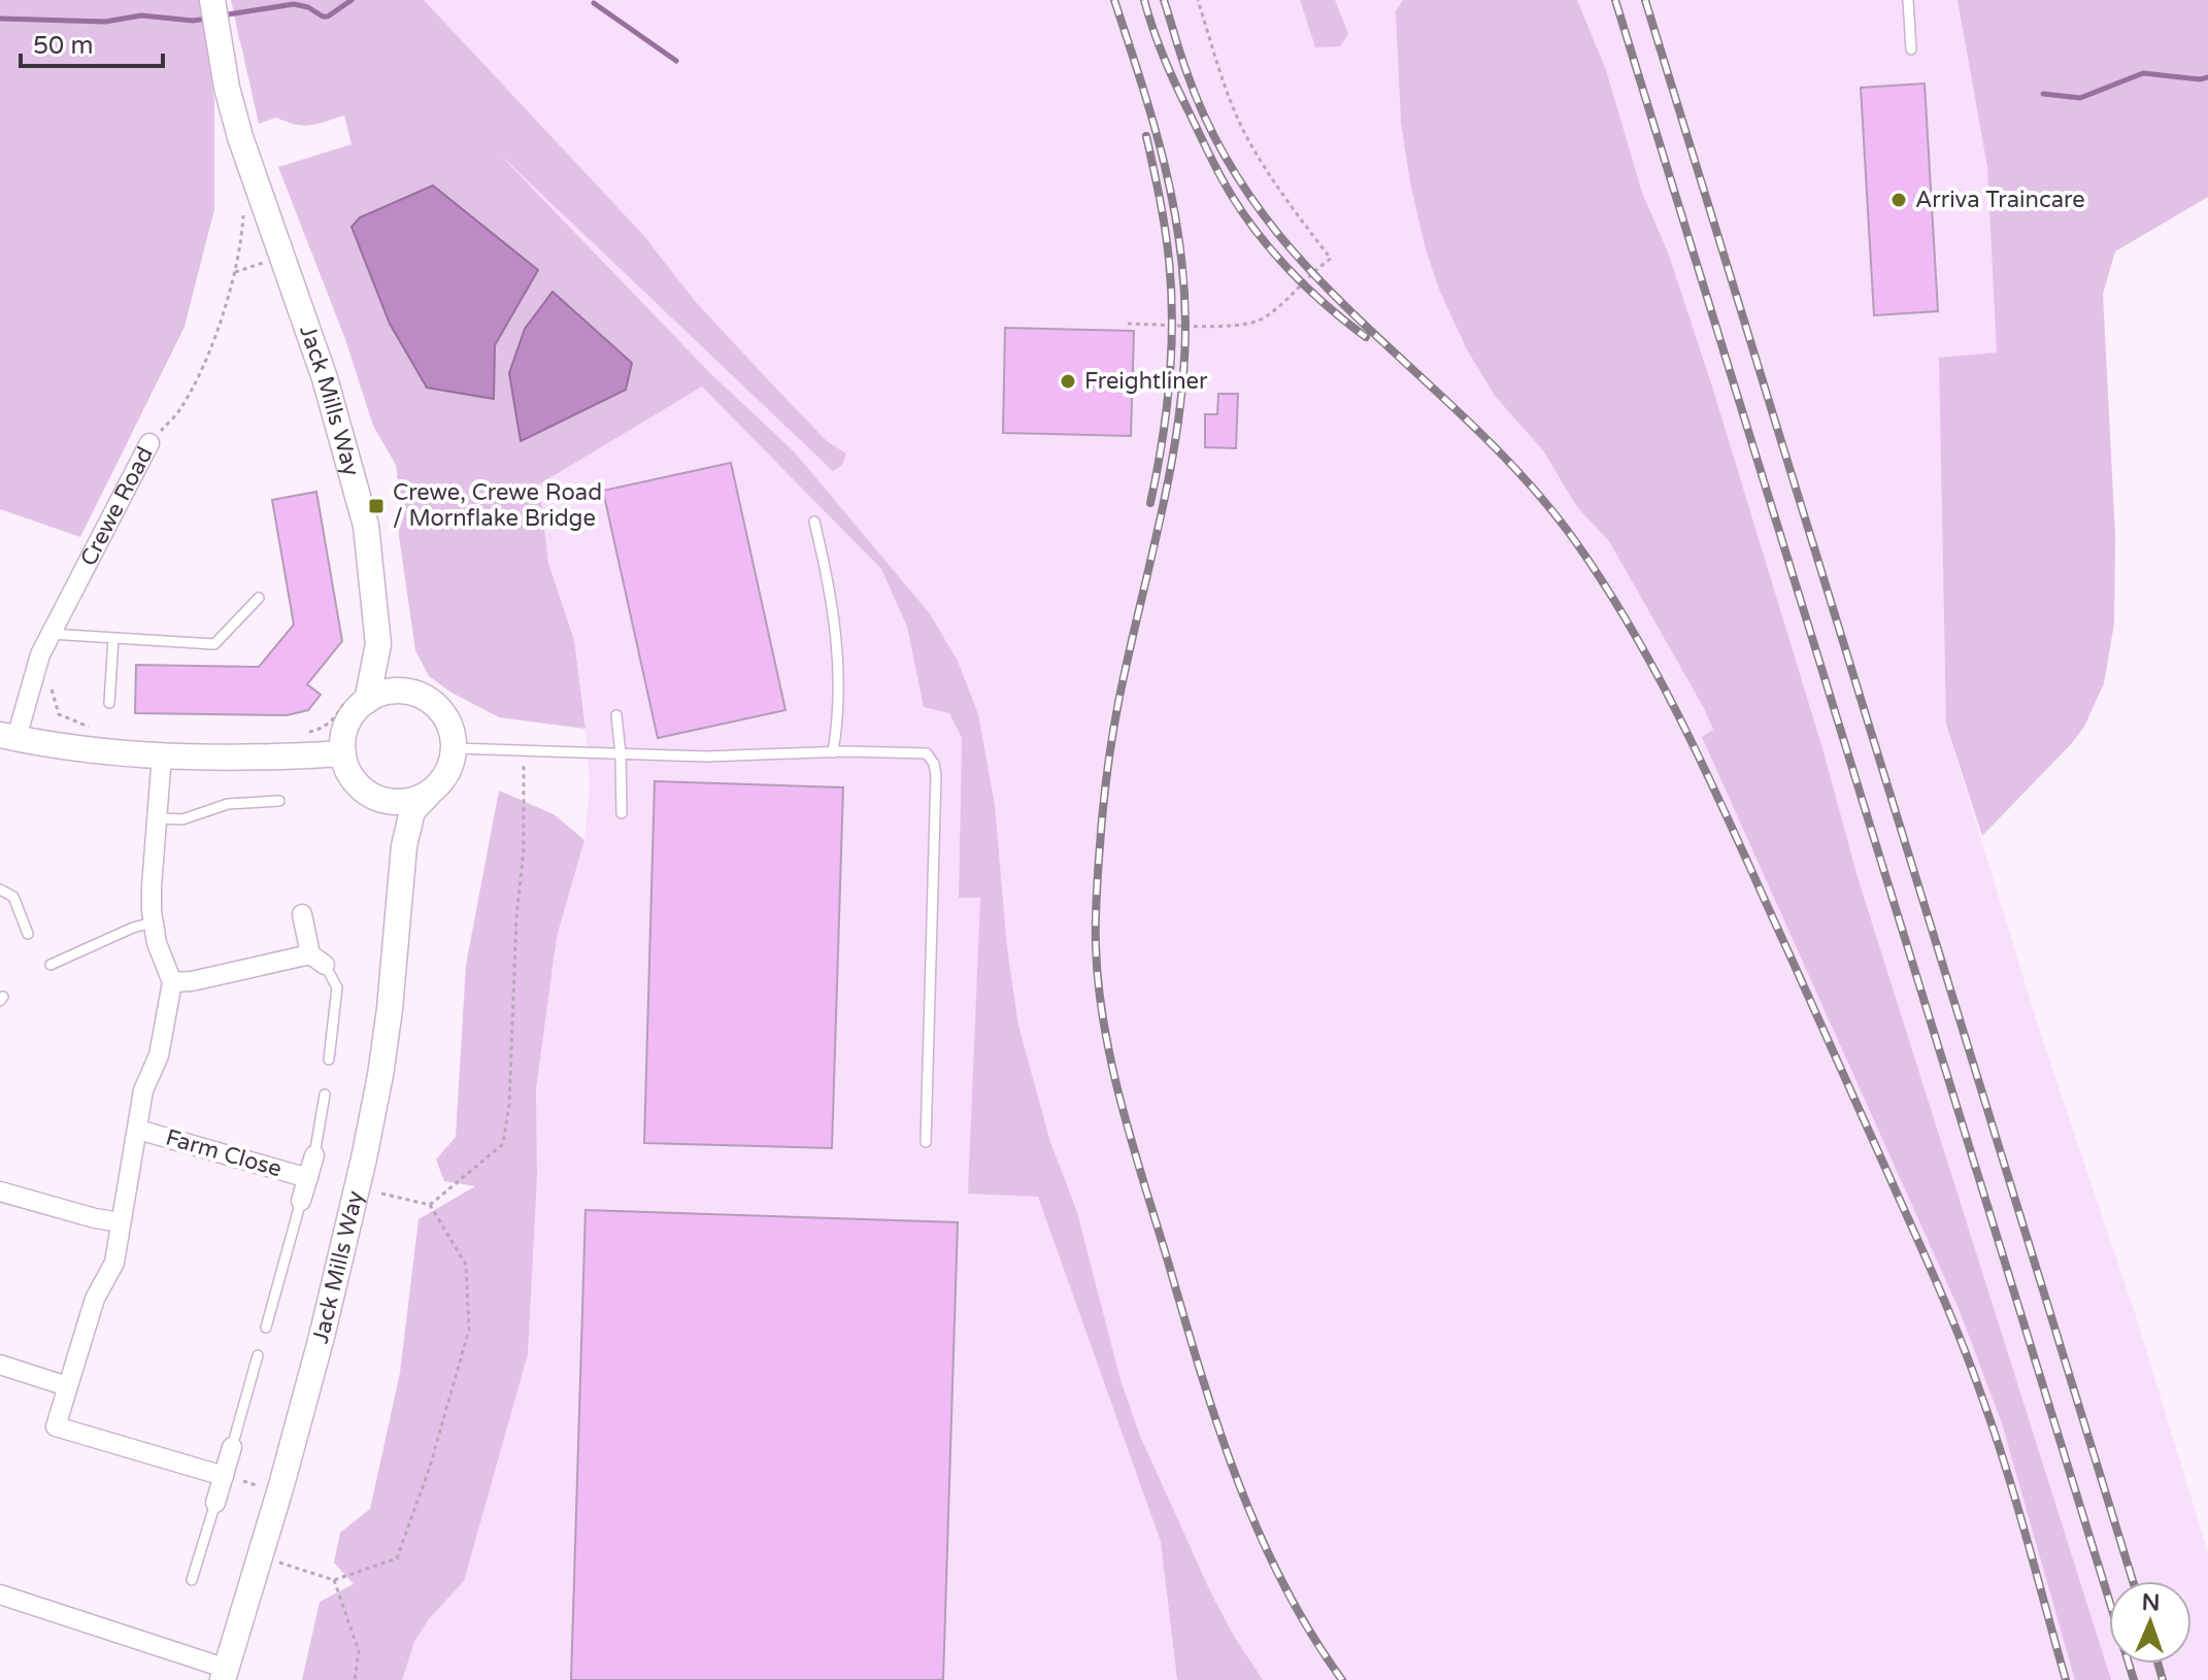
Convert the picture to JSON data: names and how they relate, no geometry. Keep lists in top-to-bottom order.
{
  "streets": {
    "main road": ["Jack Mills Way", "Crewe Road"],
    "street": ["Farm Close"]
  },
  "crossings": [
    ["Jack Mills Way", "Crewe Road"]
  ],
  "places": {
    "other": ["Arriva Traincare", "Freightliner"],
    "transit": ["Crewe, Crewe Road / Mornflake Bridge"]
  },
  "scale_bar": "50 m",
  "north": "top"
}
